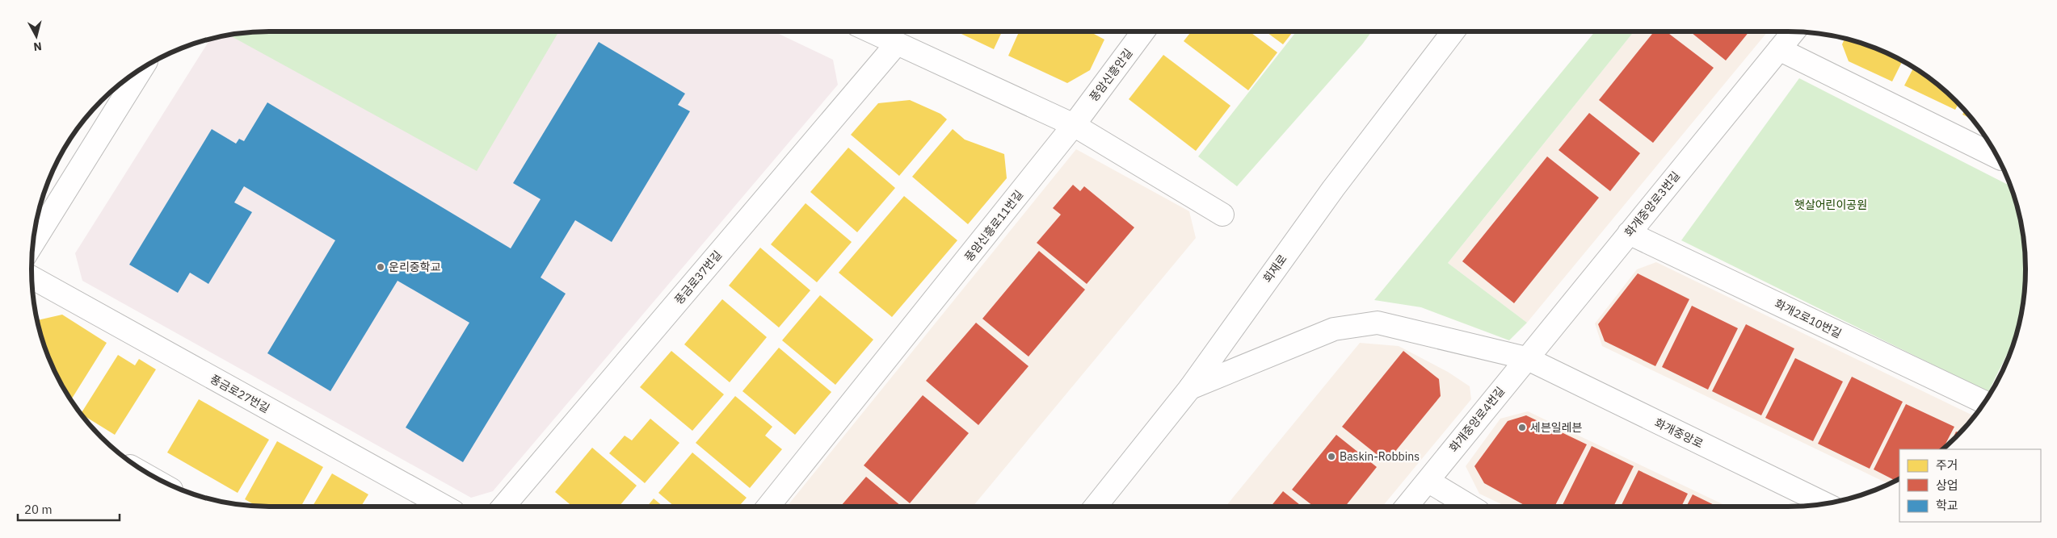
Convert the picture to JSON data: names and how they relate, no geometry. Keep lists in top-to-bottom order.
{
  "streets": {
    "street": [
      "풍암신흥안길",
      "화개중앙로3번길",
      "풍암신흥로11번길",
      "회재로",
      "풍금로37번길",
      "화개2로10번길",
      "풍금로27번길",
      "화개중앙로4번길",
      "화개중앙로"
    ]
  },
  "crossings": [
    ["풍암신흥안길", "풍암신흥로11번길"],
    ["화개중앙로3번길", "화개2로10번길"],
    ["화개중앙로3번길", "화개중앙로4번길"],
    ["화개중앙로3번길", "화개중앙로"],
    ["회재로", "화개중앙로"],
    ["화개중앙로4번길", "화개중앙로"]
  ],
  "parks": ["햇살어린이공원"],
  "places": ["운리중학교", "세븐일레븐", "Baskin-Robbins"],
  "legend": ["주거", "상업", "학교"],
  "scale_bar": "20 m",
  "north": "bottom"
}
